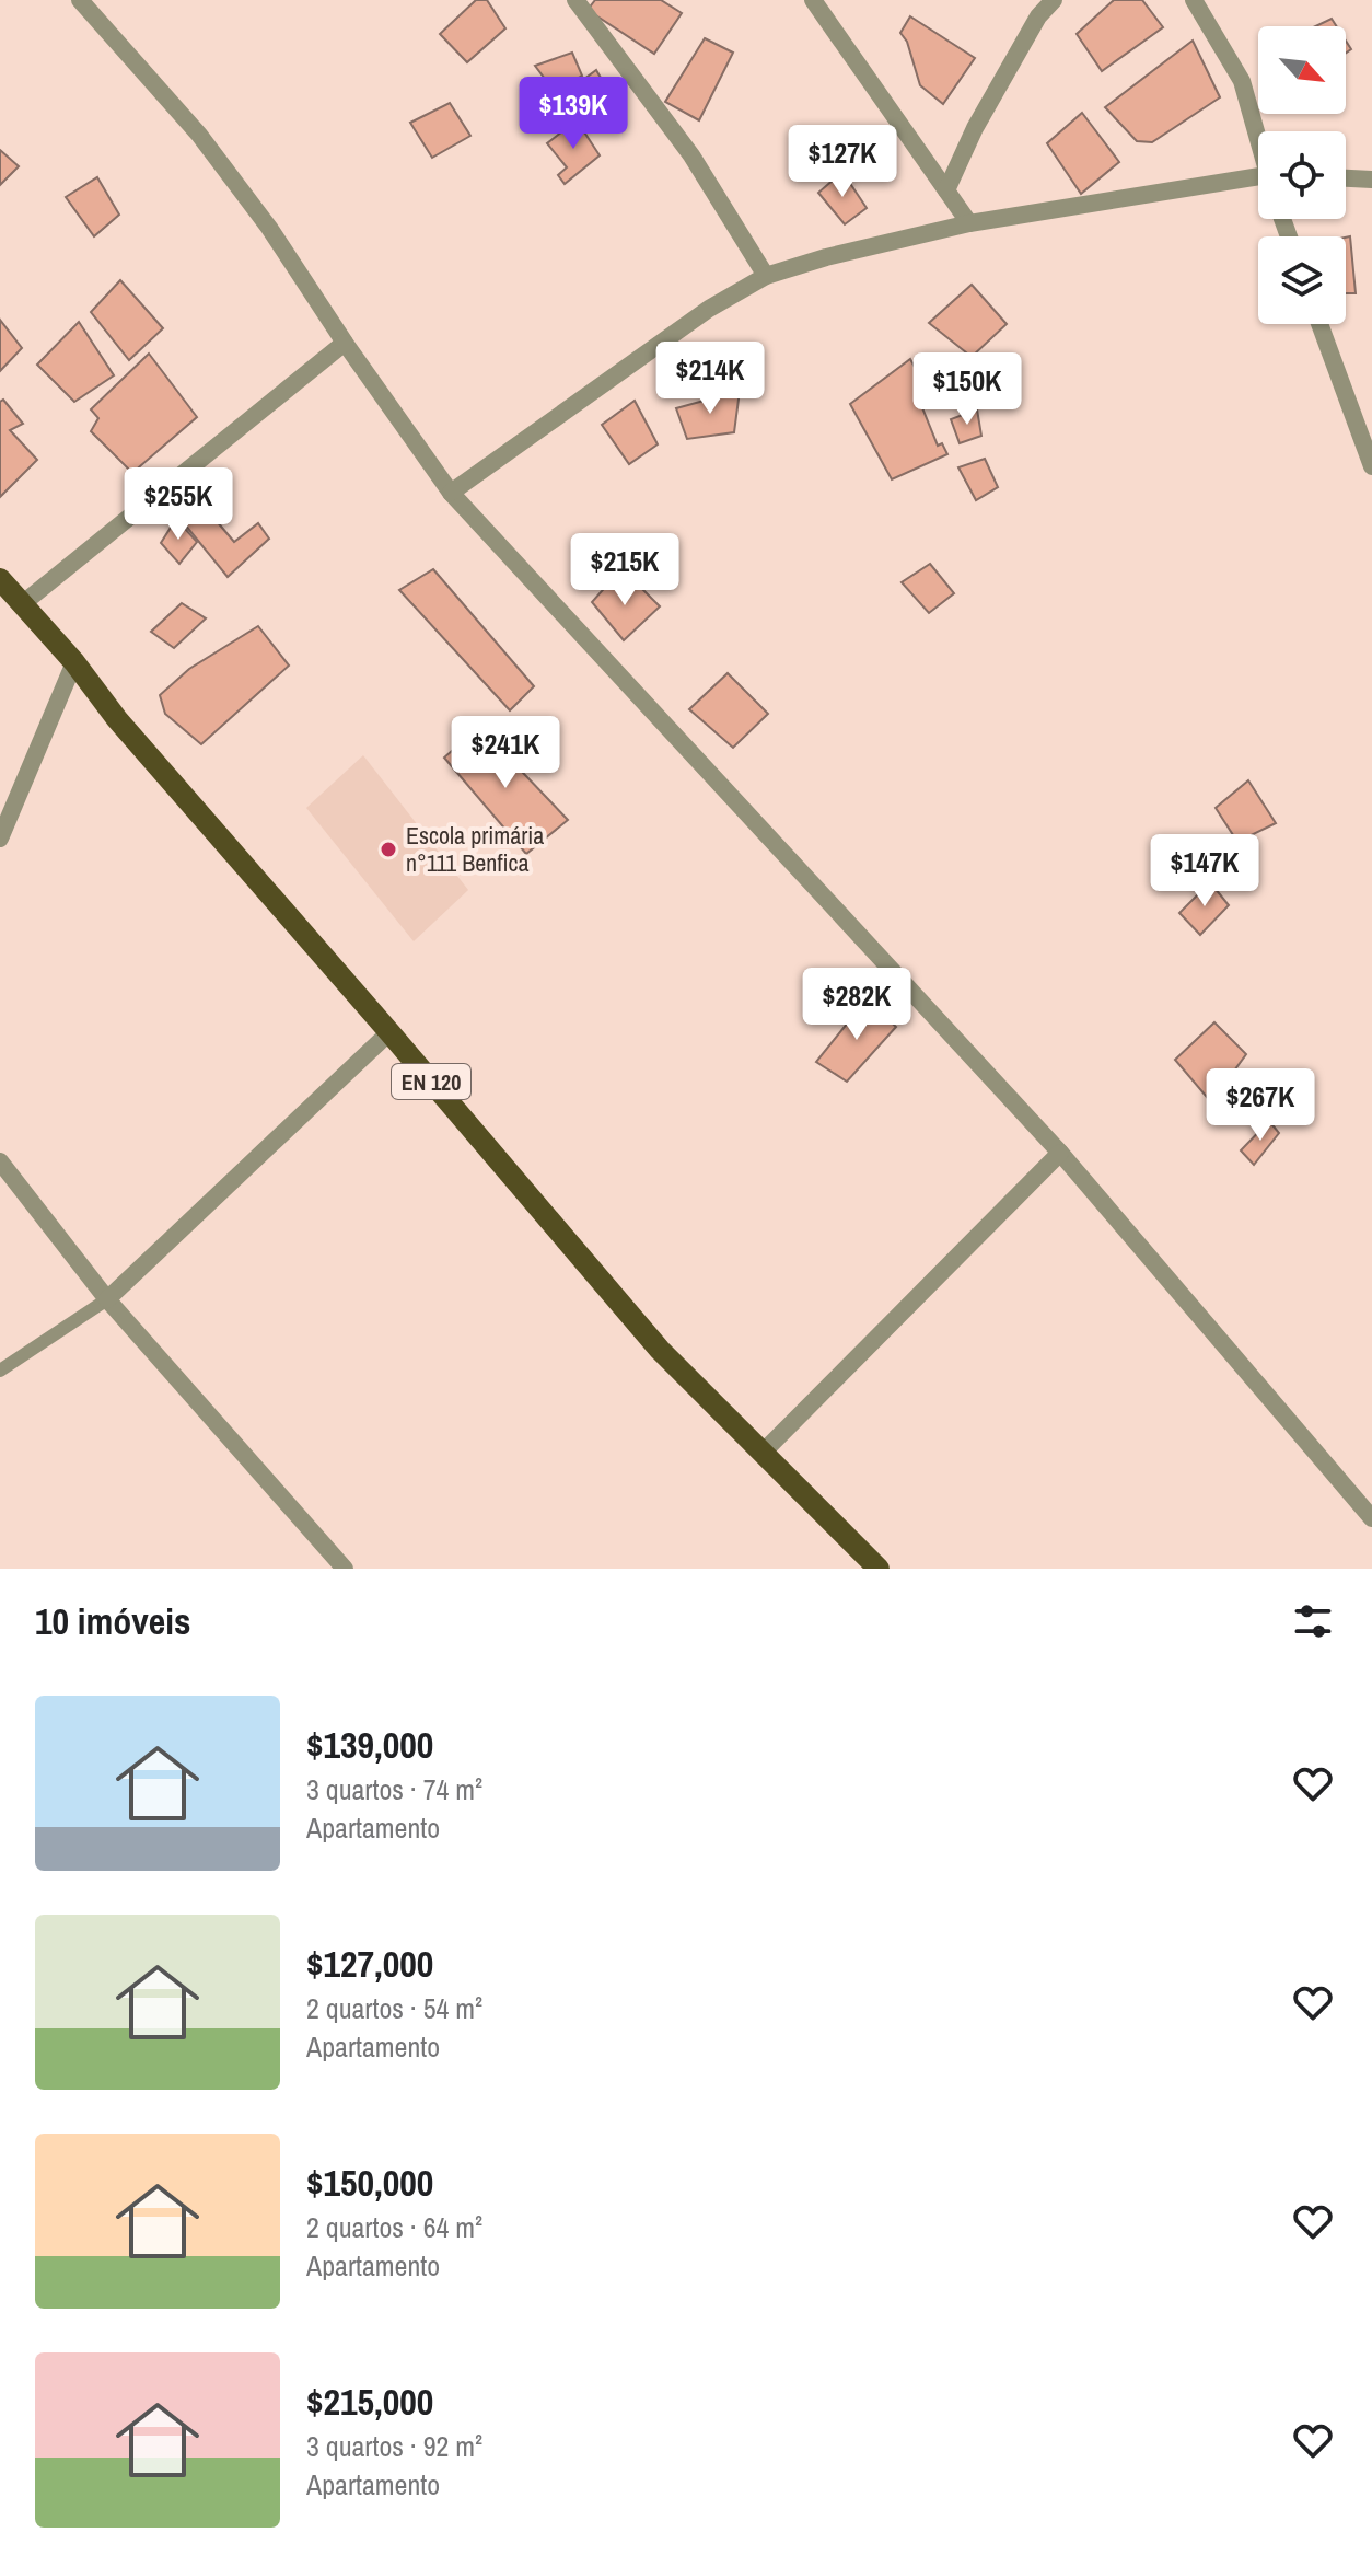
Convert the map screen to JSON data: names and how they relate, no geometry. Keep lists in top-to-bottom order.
{
  "streets": {
    "main road": ["EN 120"]
  },
  "places": ["Escola primária n°111 Benfica"],
  "north": "bottom right",
  "page": {
    "price": [
      "$139K",
      "$127K",
      "$214K",
      "$150K",
      "$255K",
      "$215K",
      "$241K",
      "$147K",
      "$282K",
      "$267K"
    ],
    "heading": "10 imóveis",
    "list": [
      {
        "name": "$139,000",
        "note": "3 quartos · 74 m² · Apartamento"
      },
      {
        "name": "$127,000",
        "note": "2 quartos · 54 m² · Apartamento"
      },
      {
        "name": "$150,000",
        "note": "2 quartos · 64 m² · Apartamento"
      },
      {
        "name": "$215,000",
        "note": "3 quartos · 92 m² · Apartamento"
      }
    ]
  }
}
